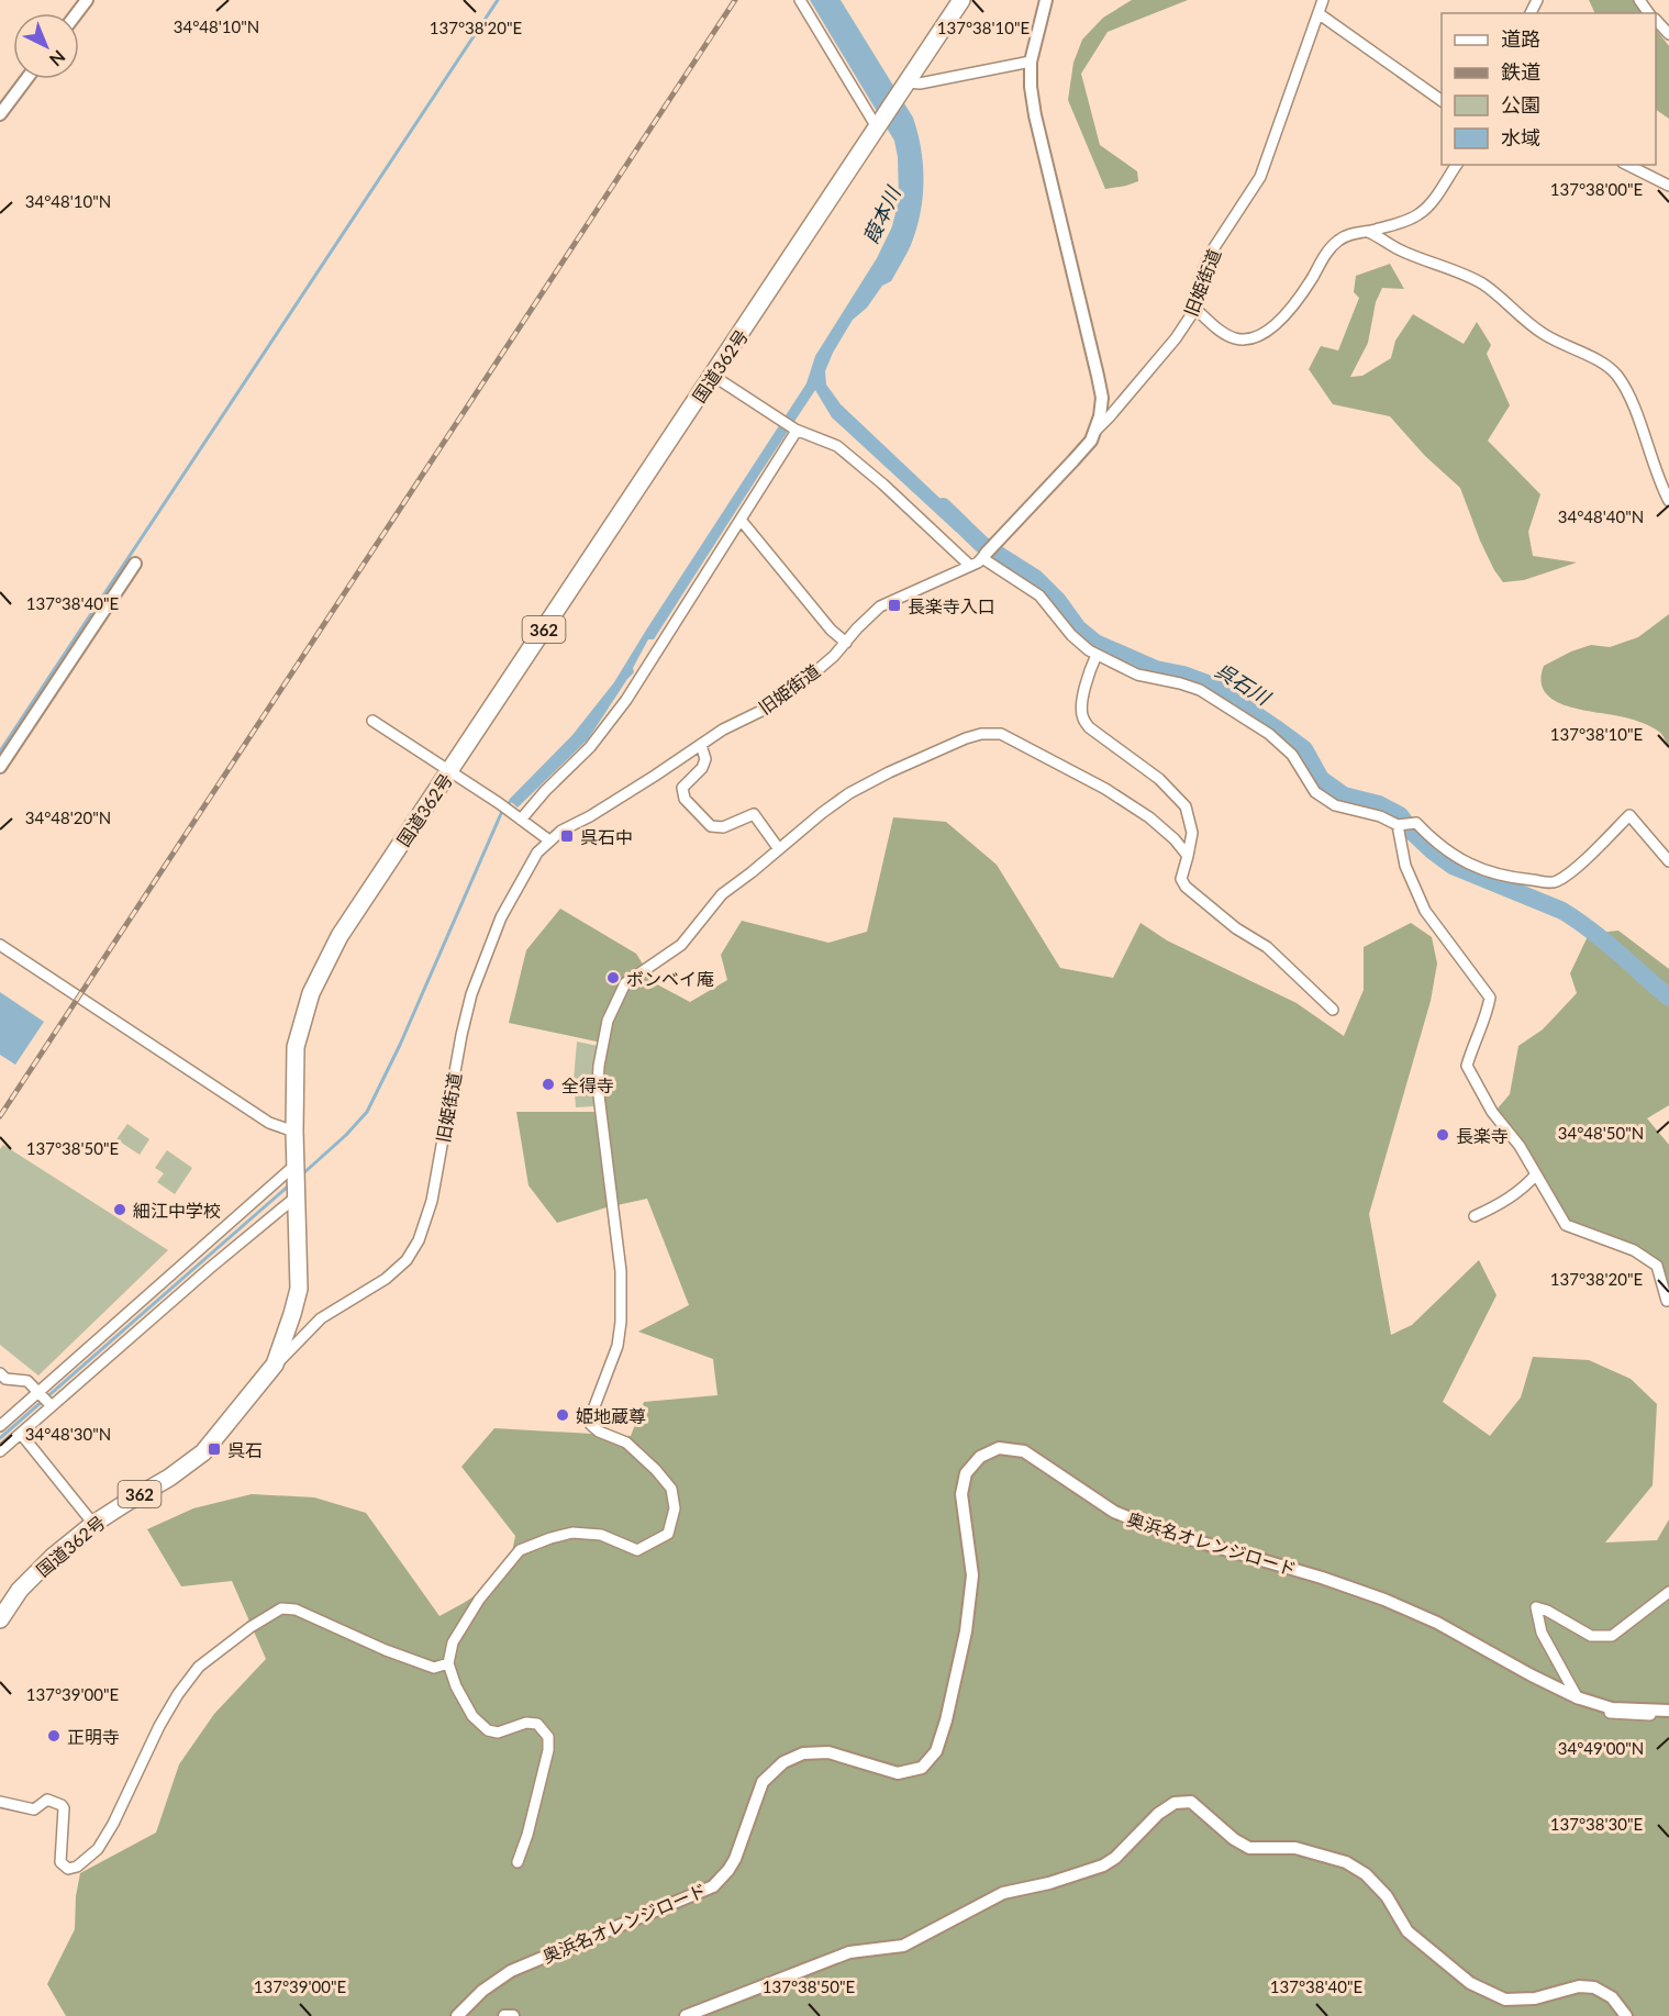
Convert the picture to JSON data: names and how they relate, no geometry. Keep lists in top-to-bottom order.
{
  "streets": {
    "highway": ["国道362号", "362"],
    "street": ["旧姫街道", "奥浜名オレンジロード"]
  },
  "crossings": [
    ["旧姫街道", "国道362号"]
  ],
  "water": ["葭本川", "呉石川"],
  "places": {
    "transit": ["長楽寺入口", "呉石中", "呉石"],
    "other": [
      "ボンベイ庵",
      "全得寺",
      "長楽寺",
      "細江中学校",
      "姫地蔵尊",
      "正明寺"
    ]
  },
  "legend": [
    "道路",
    "鉄道",
    "公園",
    "水域"
  ],
  "north": "bottom right",
  "coordinates": [
    "34°48'10\"N",
    "137°38'20\"E",
    "137°38'10\"E",
    "137°38'00\"E",
    "34°48'40\"N",
    "137°38'40\"E",
    "34°48'20\"N",
    "34°48'50\"N",
    "137°38'50\"E",
    "34°48'30\"N",
    "137°39'00\"E",
    "34°49'00\"N",
    "137°38'30\"E"
  ]
}
